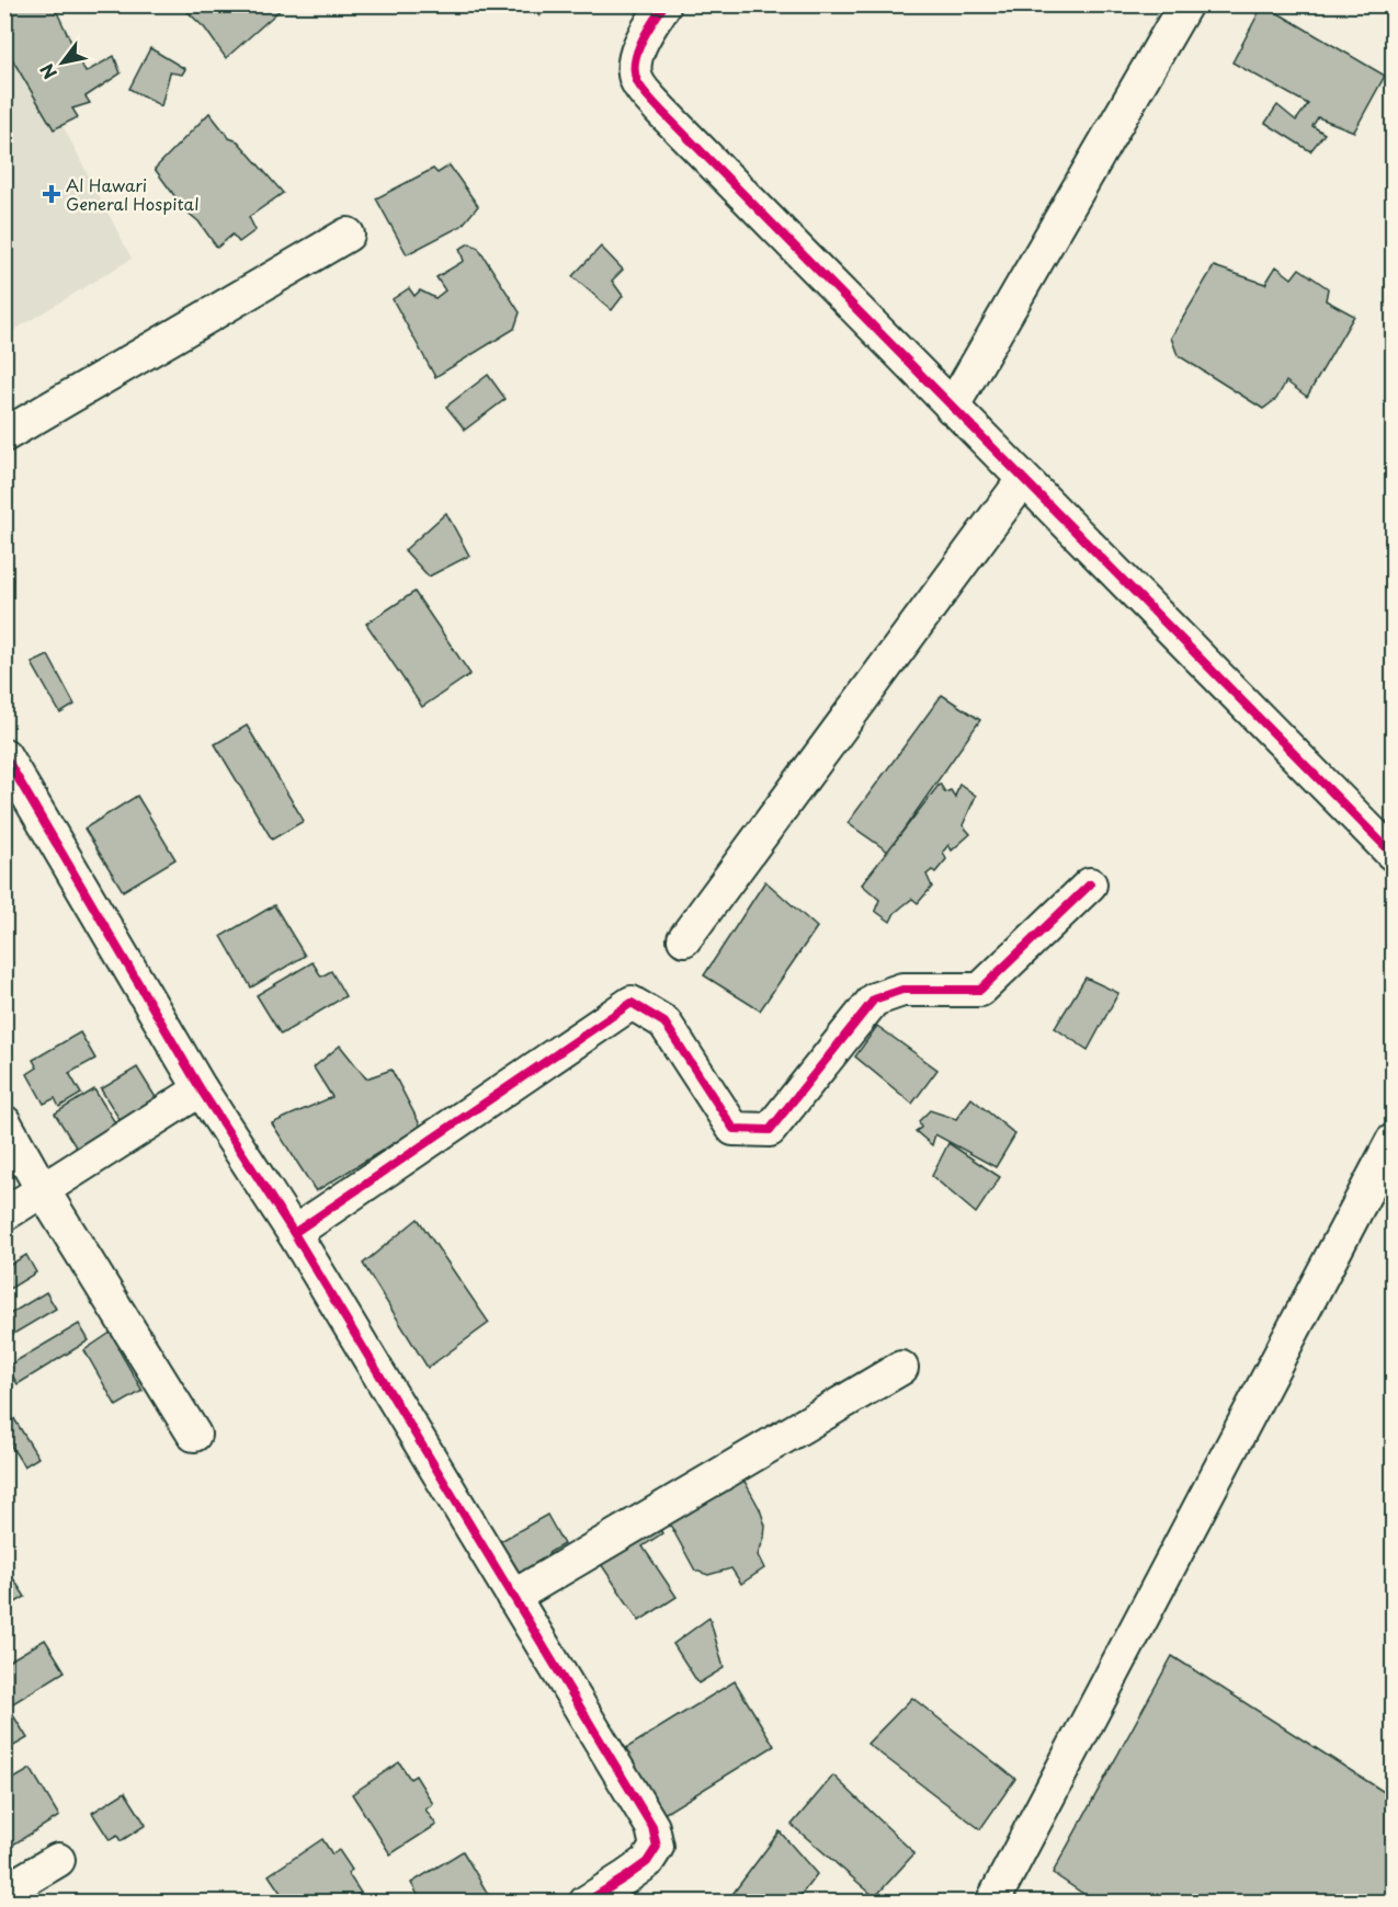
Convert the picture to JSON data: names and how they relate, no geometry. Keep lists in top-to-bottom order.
{
  "places": {
    "health": ["Al Hawari General Hospital"]
  },
  "north": "bottom left"
}
